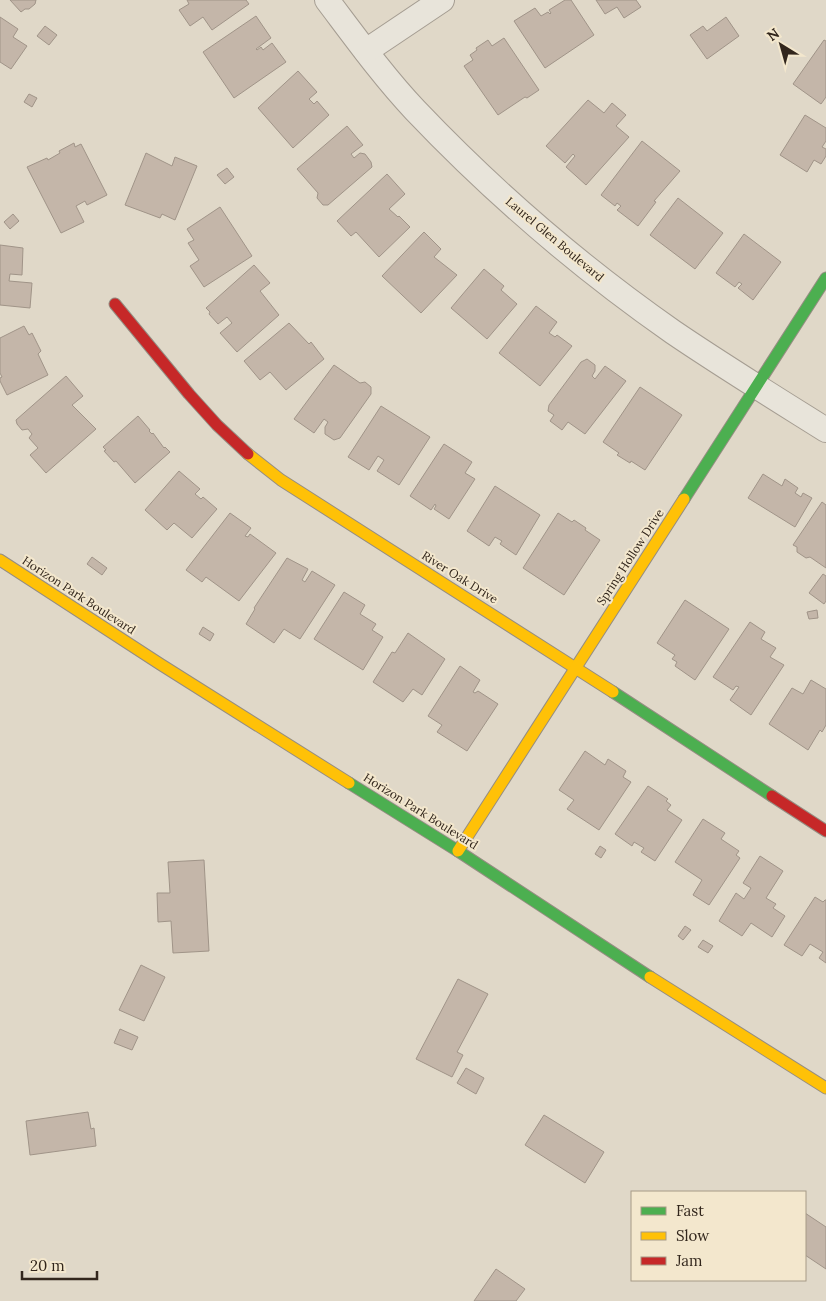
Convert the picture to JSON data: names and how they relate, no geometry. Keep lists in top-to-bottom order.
{
  "streets": {
    "street": [
      "Laurel Glen Boulevard",
      "Spring Hollow Drive",
      "River Oak Drive",
      "Horizon Park Boulevard"
    ]
  },
  "crossings": [
    ["Laurel Glen Boulevard", "Spring Hollow Drive"],
    ["Spring Hollow Drive", "River Oak Drive"],
    ["Spring Hollow Drive", "Horizon Park Boulevard"]
  ],
  "legend": ["Fast", "Slow", "Jam"],
  "scale_bar": "20 m",
  "north": "top left"
}
